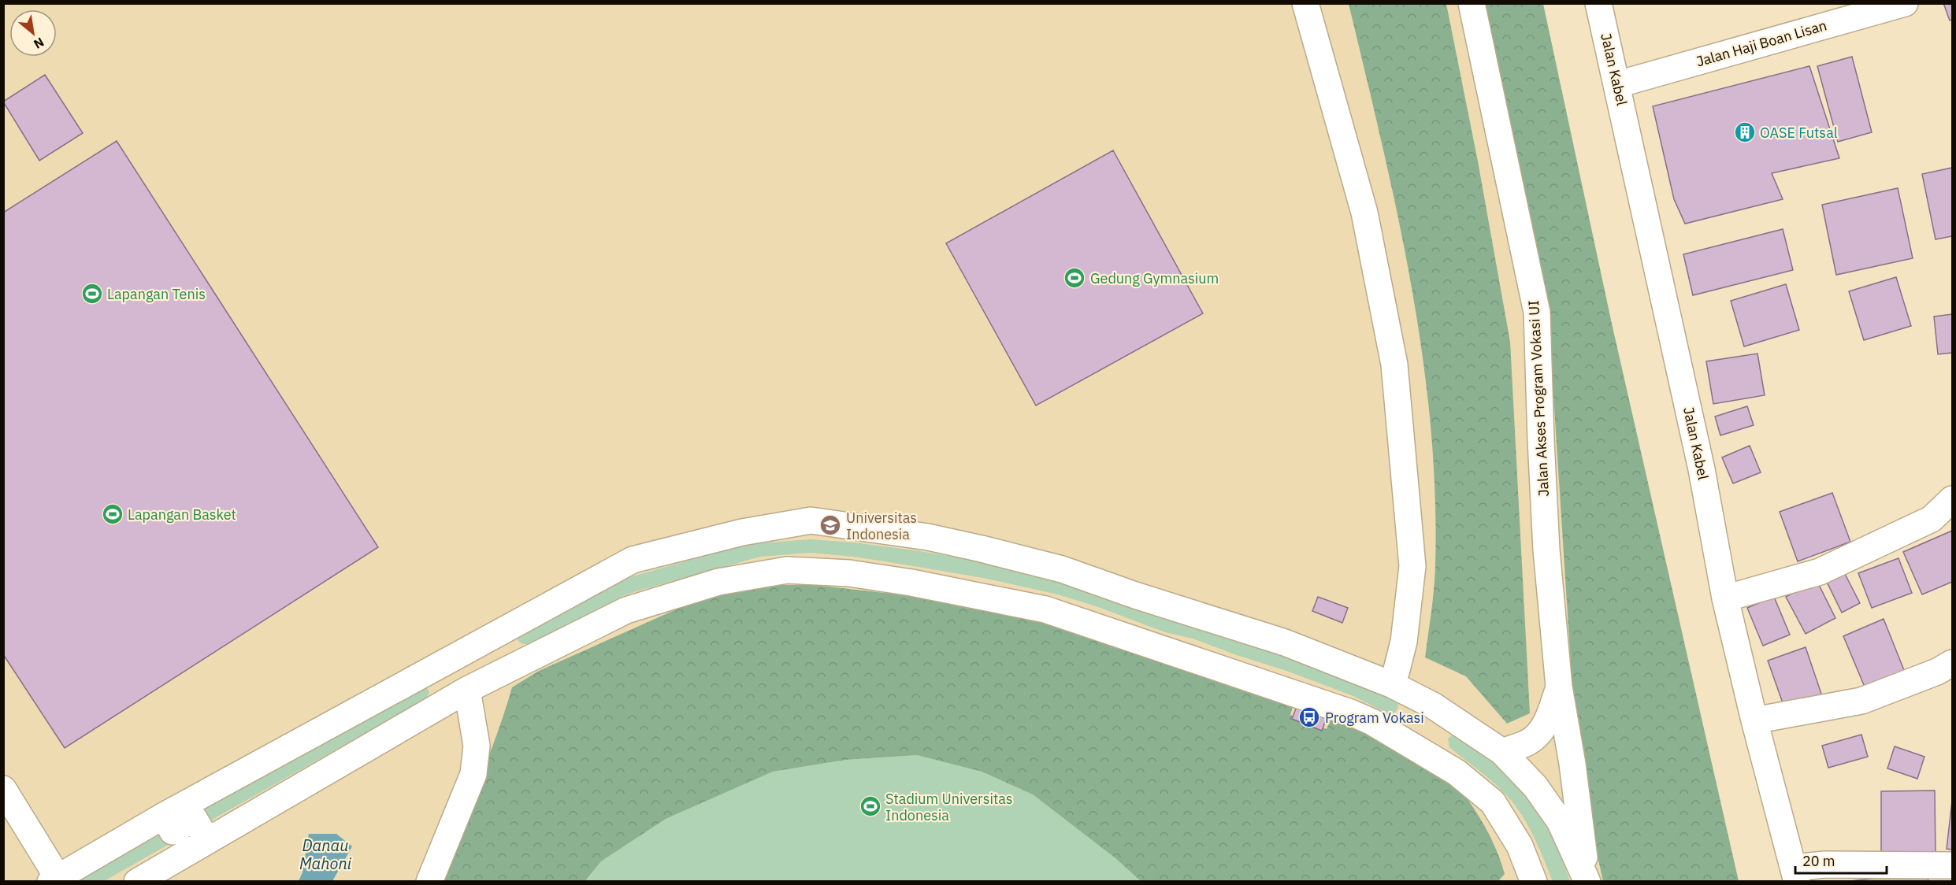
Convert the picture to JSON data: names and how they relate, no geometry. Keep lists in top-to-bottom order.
{
  "streets": {
    "street": ["Jalan Haji Boan Lisan", "Jalan Kabel", "Jalan Akses Program Vokasi UI"]
  },
  "crossings": [
    ["Jalan Haji Boan Lisan", "Jalan Kabel"]
  ],
  "water": ["Danau Mahoni"],
  "places": {
    "building": ["OASE Futsal"],
    "sports": [
      "Gedung Gymnasium",
      "Lapangan Tenis",
      "Lapangan Basket",
      "Stadium Universitas Indonesia"
    ],
    "school or university": ["Universitas Indonesia"],
    "bus stop": ["Program Vokasi"]
  },
  "scale_bar": "20 m",
  "north": "bottom right"
}
